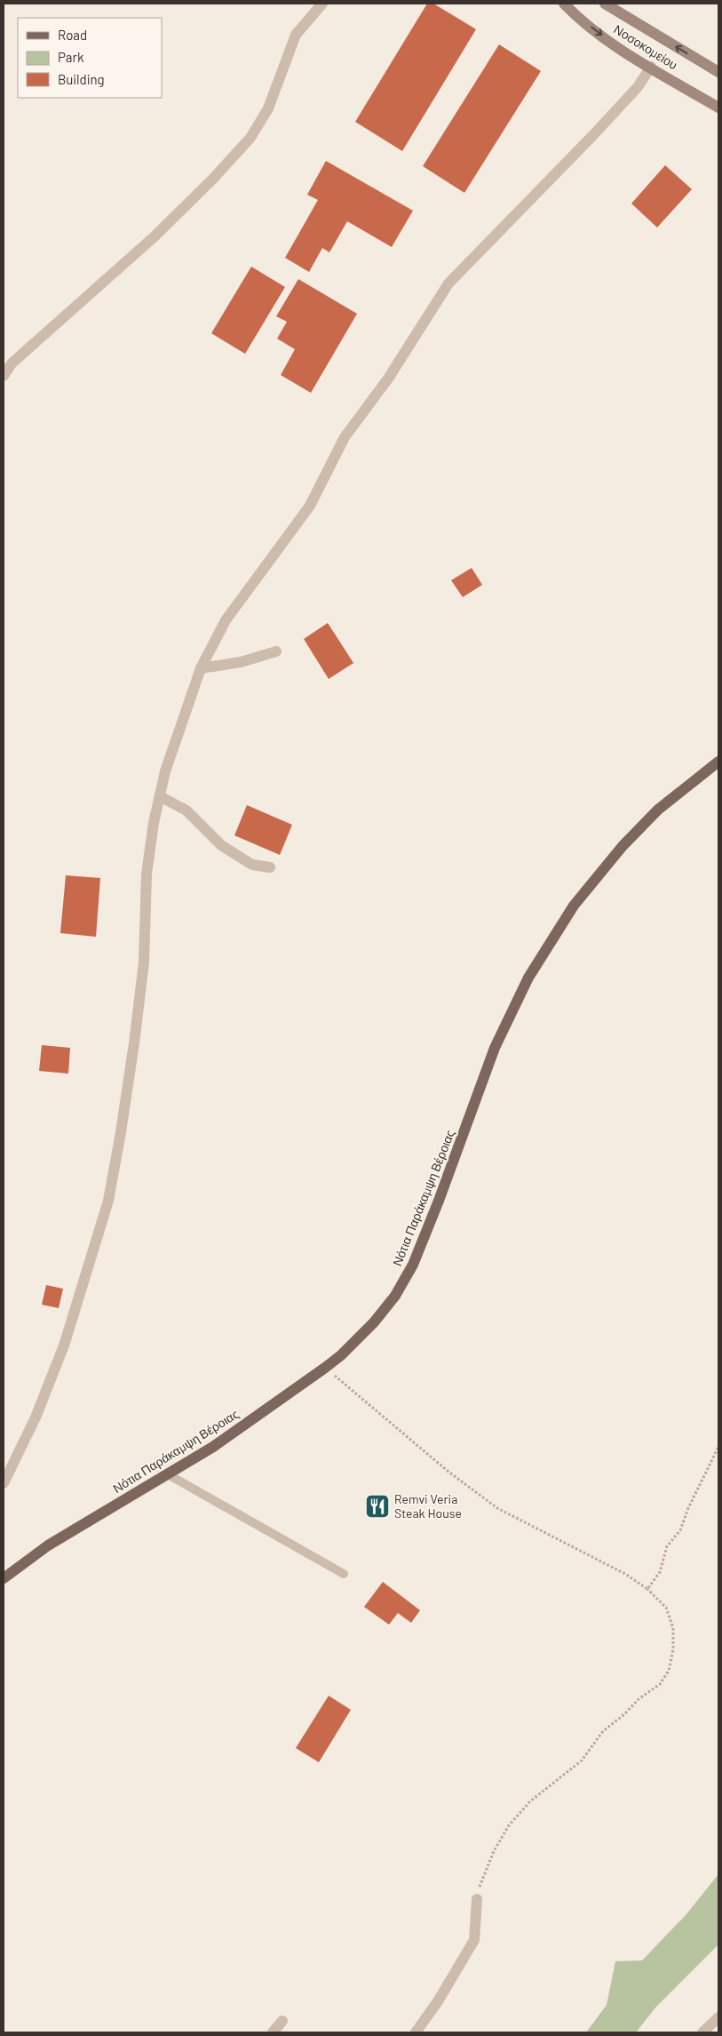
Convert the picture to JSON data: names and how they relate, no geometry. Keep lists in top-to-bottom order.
{
  "streets": {
    "main road": ["Νότια Παράκαμψη Βέροιας"],
    "street": ["Νοσοκομείου"]
  },
  "places": {
    "restaurant": ["Remvi Veria Steak House"]
  },
  "legend": ["Road", "Park", "Building"]
}
